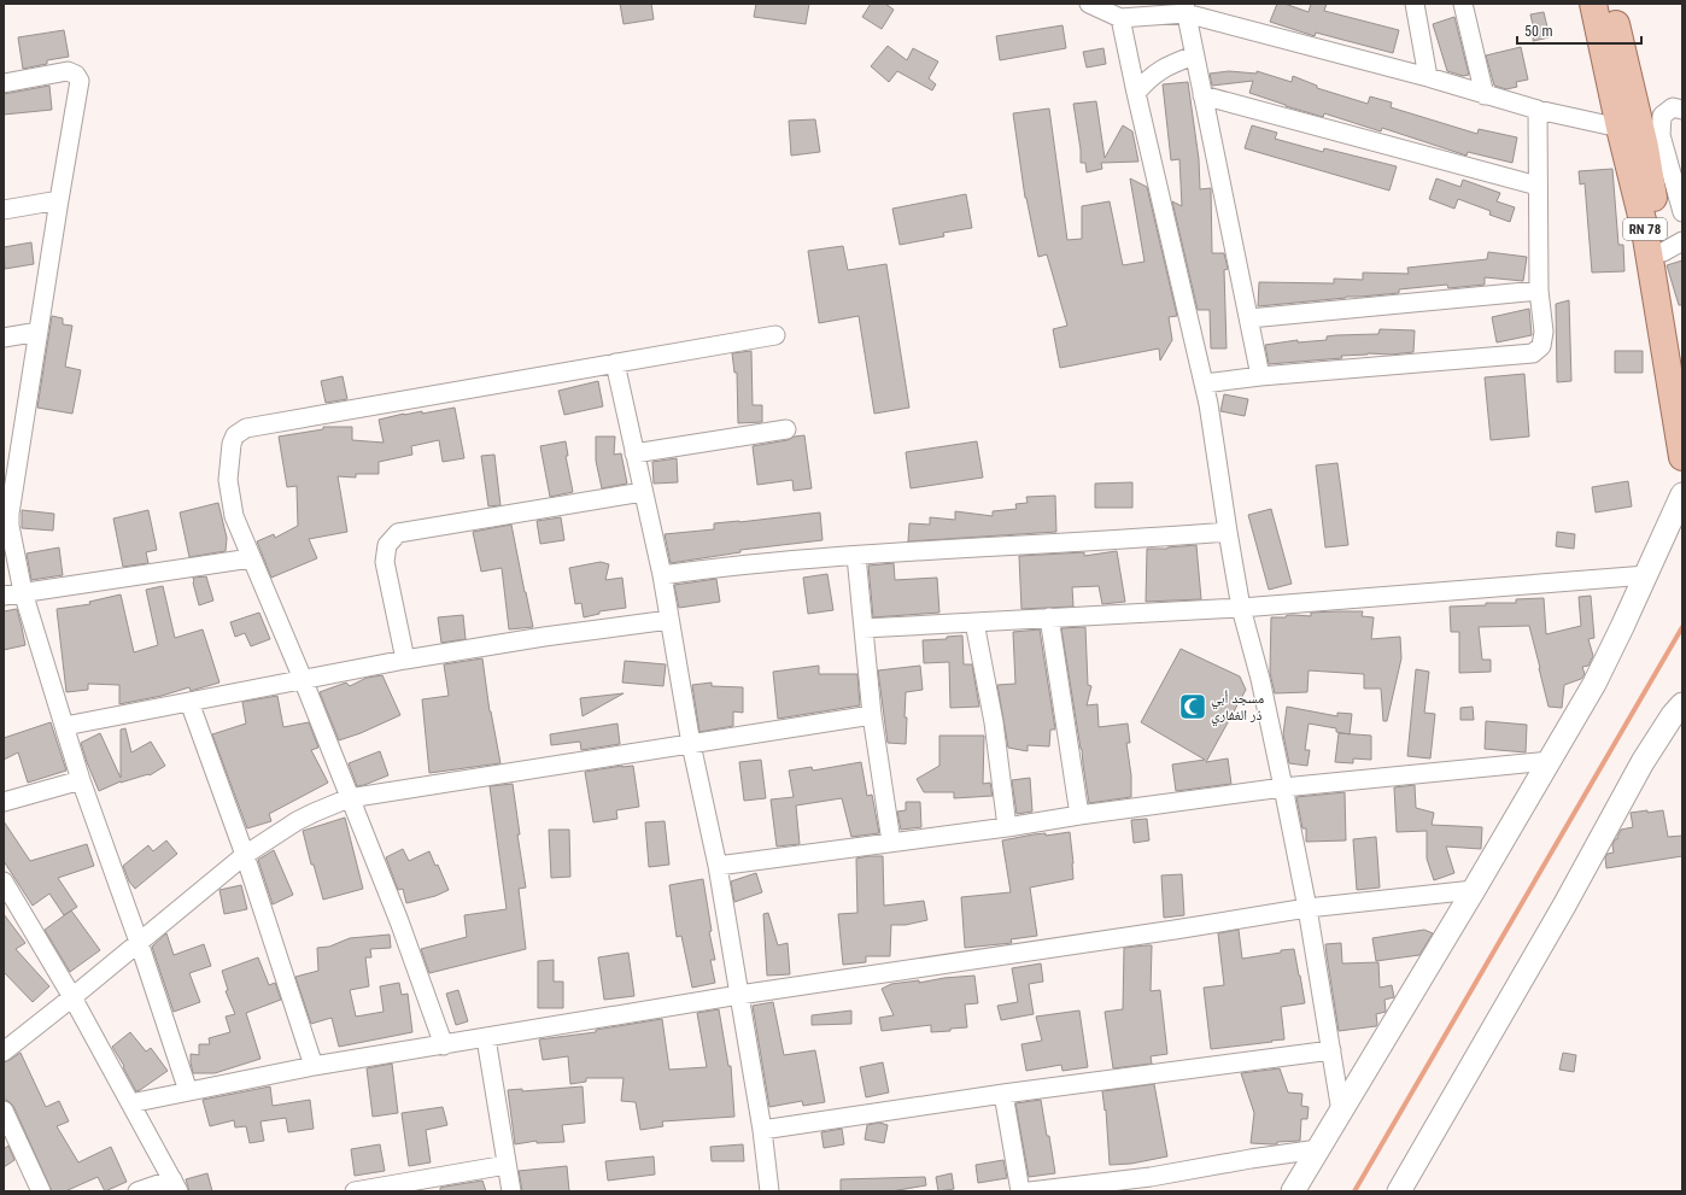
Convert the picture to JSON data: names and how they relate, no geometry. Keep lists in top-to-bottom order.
{
  "streets": {
    "main road": ["RN 78"]
  },
  "places": {
    "mosque": ["مسجد أبي ذر الغفاري"]
  },
  "scale_bar": "50 m"
}
